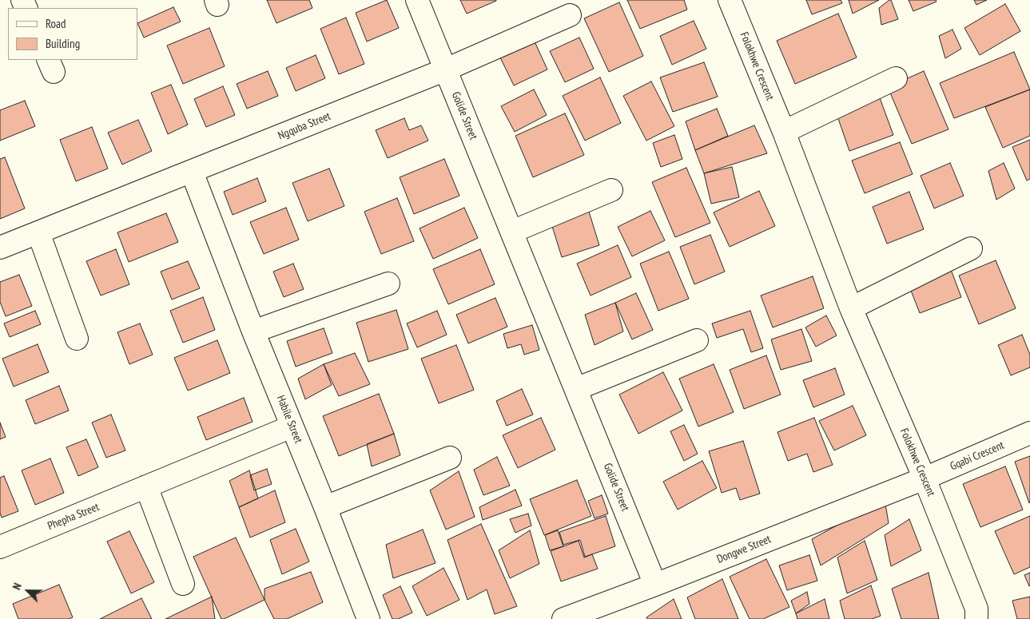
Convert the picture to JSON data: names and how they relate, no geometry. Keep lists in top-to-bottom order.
{
  "streets": {
    "street": [
      "Folokhwe Crescent",
      "Golide Street",
      "Ngquba Street",
      "Habile Street",
      "Gqabi Crescent",
      "Phepha Street",
      "Dongwe Street"
    ]
  },
  "crossings": [
    ["Folokhwe Crescent", "Gqabi Crescent"],
    ["Folokhwe Crescent", "Dongwe Street"],
    ["Golide Street", "Ngquba Street"],
    ["Golide Street", "Dongwe Street"],
    ["Ngquba Street", "Habile Street"],
    ["Habile Street", "Phepha Street"],
    ["Gqabi Crescent", "Dongwe Street"]
  ],
  "legend": ["Road", "Building"],
  "north": "top left"
}
